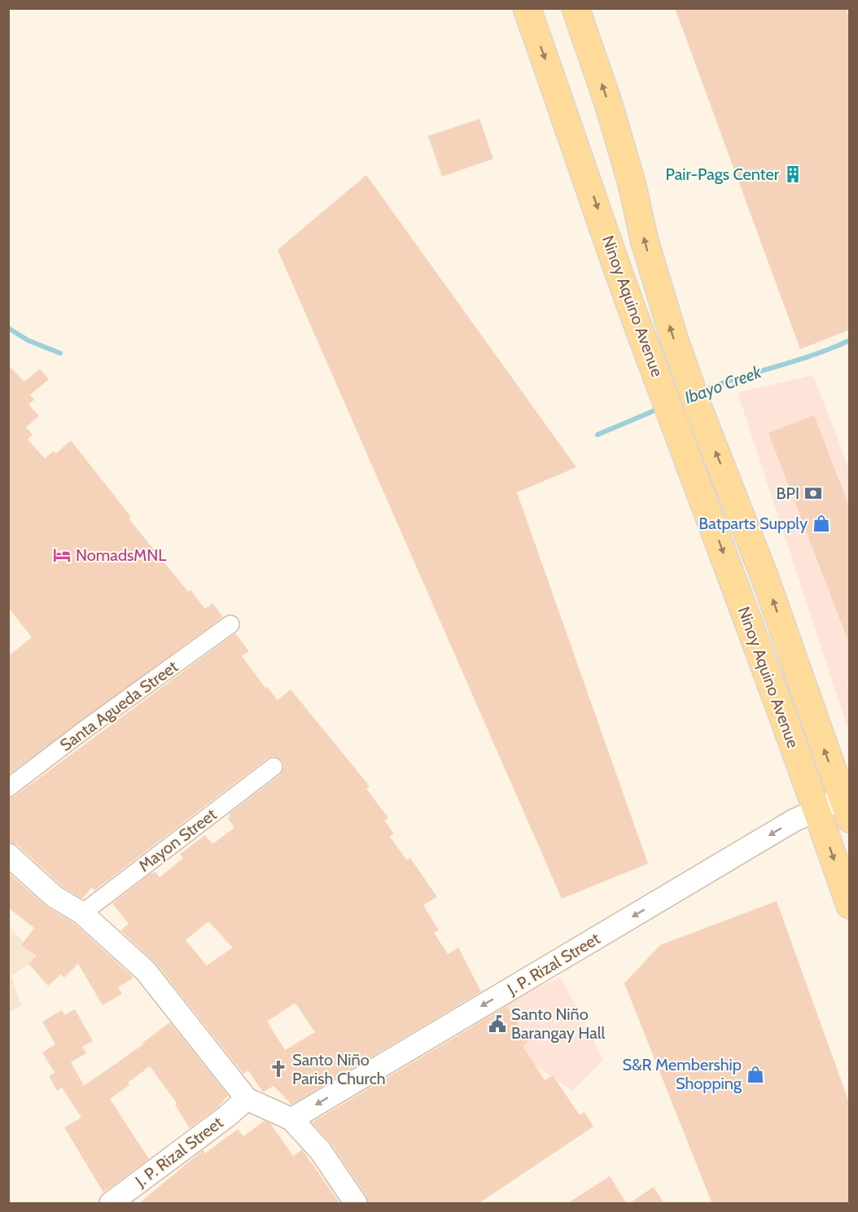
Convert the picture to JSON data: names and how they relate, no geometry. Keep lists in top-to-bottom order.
{
  "streets": {
    "main road": ["Ninoy Aquino Avenue"],
    "street": ["Santa Agueda Street", "Mayon Street", "J. P. Rizal Street"]
  },
  "crossings": [
    ["Ninoy Aquino Avenue", "J. P. Rizal Street"]
  ],
  "one_way": ["J. P. Rizal Street"],
  "water": ["Ibayo Creek"],
  "places": {
    "building": ["Pair-Pags Center"],
    "bank": ["BPI"],
    "shop": ["Batparts Supply", "S&R Membership Shopping"],
    "hotel": ["NomadsMNL"],
    "public building": ["Santo Niño Barangay Hall"],
    "church": ["Santo Niño Parish Church"]
  }
}
